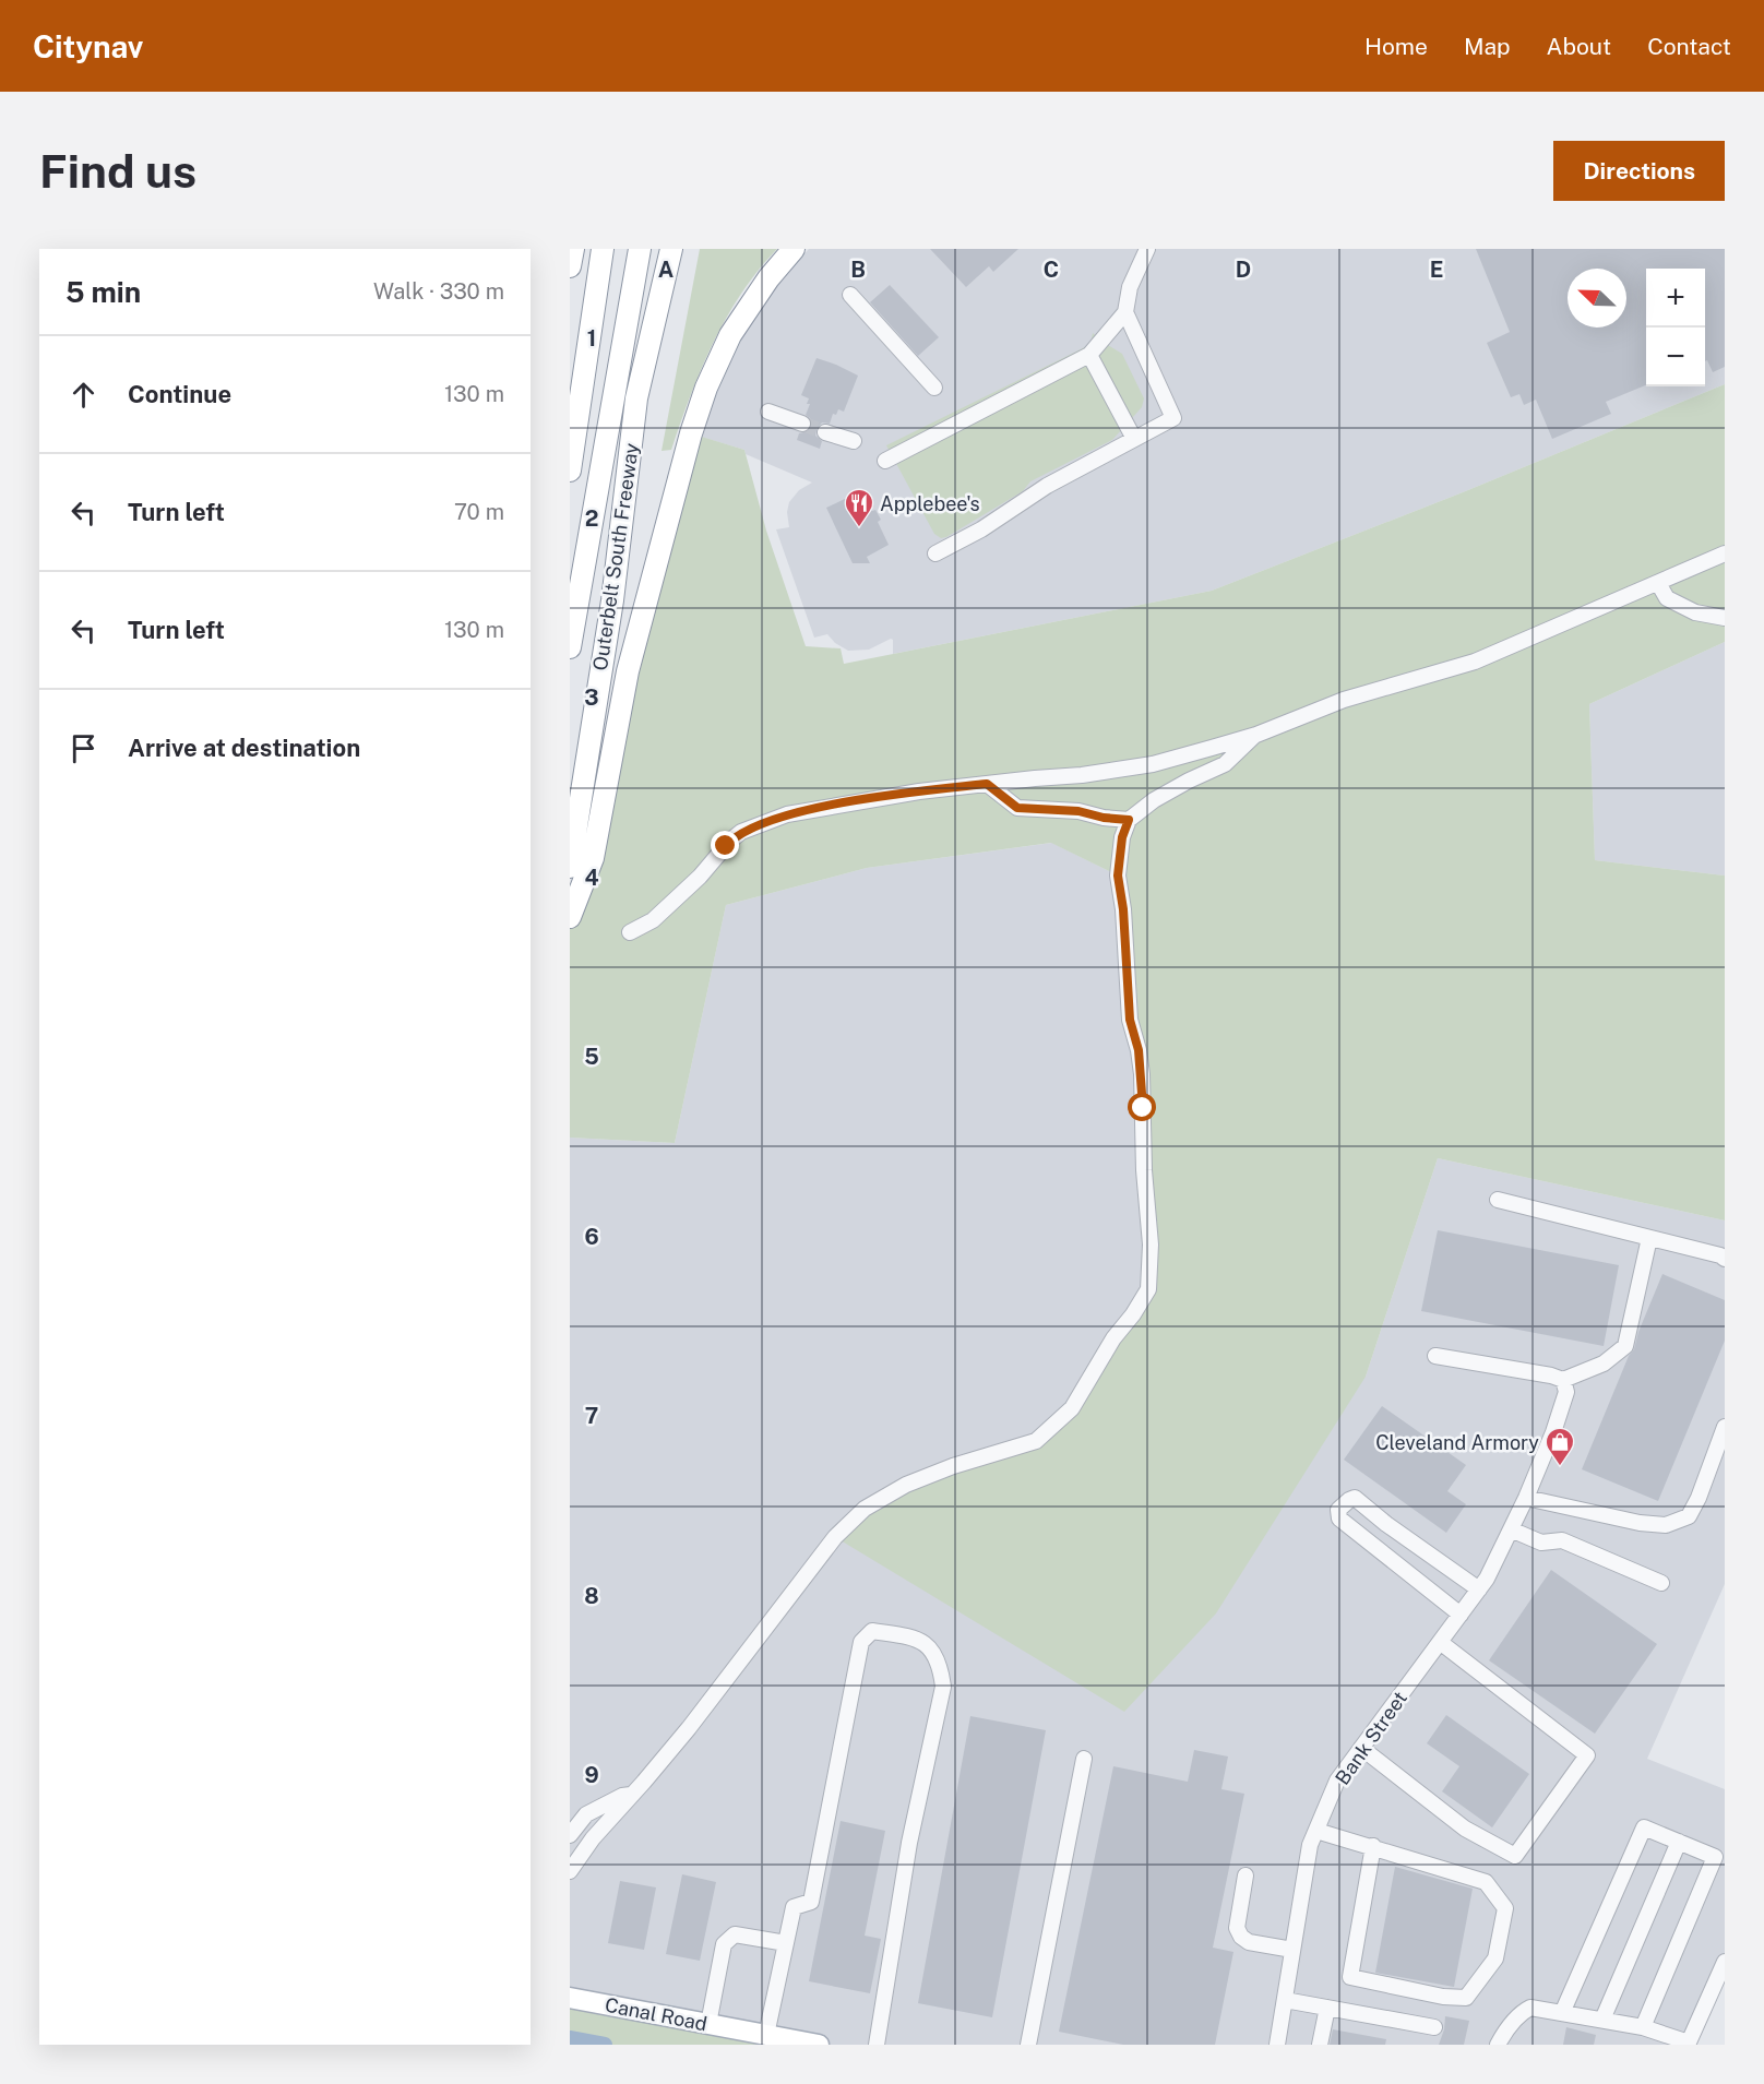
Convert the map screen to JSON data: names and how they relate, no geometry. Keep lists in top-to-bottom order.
{
  "streets": {
    "highway": ["Outerbelt South Freeway"],
    "main road": ["Canal Road"],
    "street": ["Bank Street"]
  },
  "places": {
    "restaurant": ["Applebee's"],
    "shop": ["Cleveland Armory"]
  },
  "north": "top left",
  "page": {
    "header": "Citynav",
    "nav": [
      "Home",
      "Map",
      "About",
      "Contact"
    ],
    "buttons": "Directions",
    "title": "Find us",
    "heading": ["5 min", "Walk · 330 m"],
    "map_buttons": ["+", "−"],
    "list": [
      ["Continue", "130 m"],
      ["Turn left", "70 m"],
      ["Turn left", "130 m"],
      "Arrive at destination"
    ]
  },
  "grid": {
    "columns": [
      "A",
      "B",
      "C",
      "D",
      "E"
    ],
    "rows": [
      "1",
      "2",
      "3",
      "4",
      "5",
      "6",
      "7",
      "8",
      "9"
    ]
  }
}
